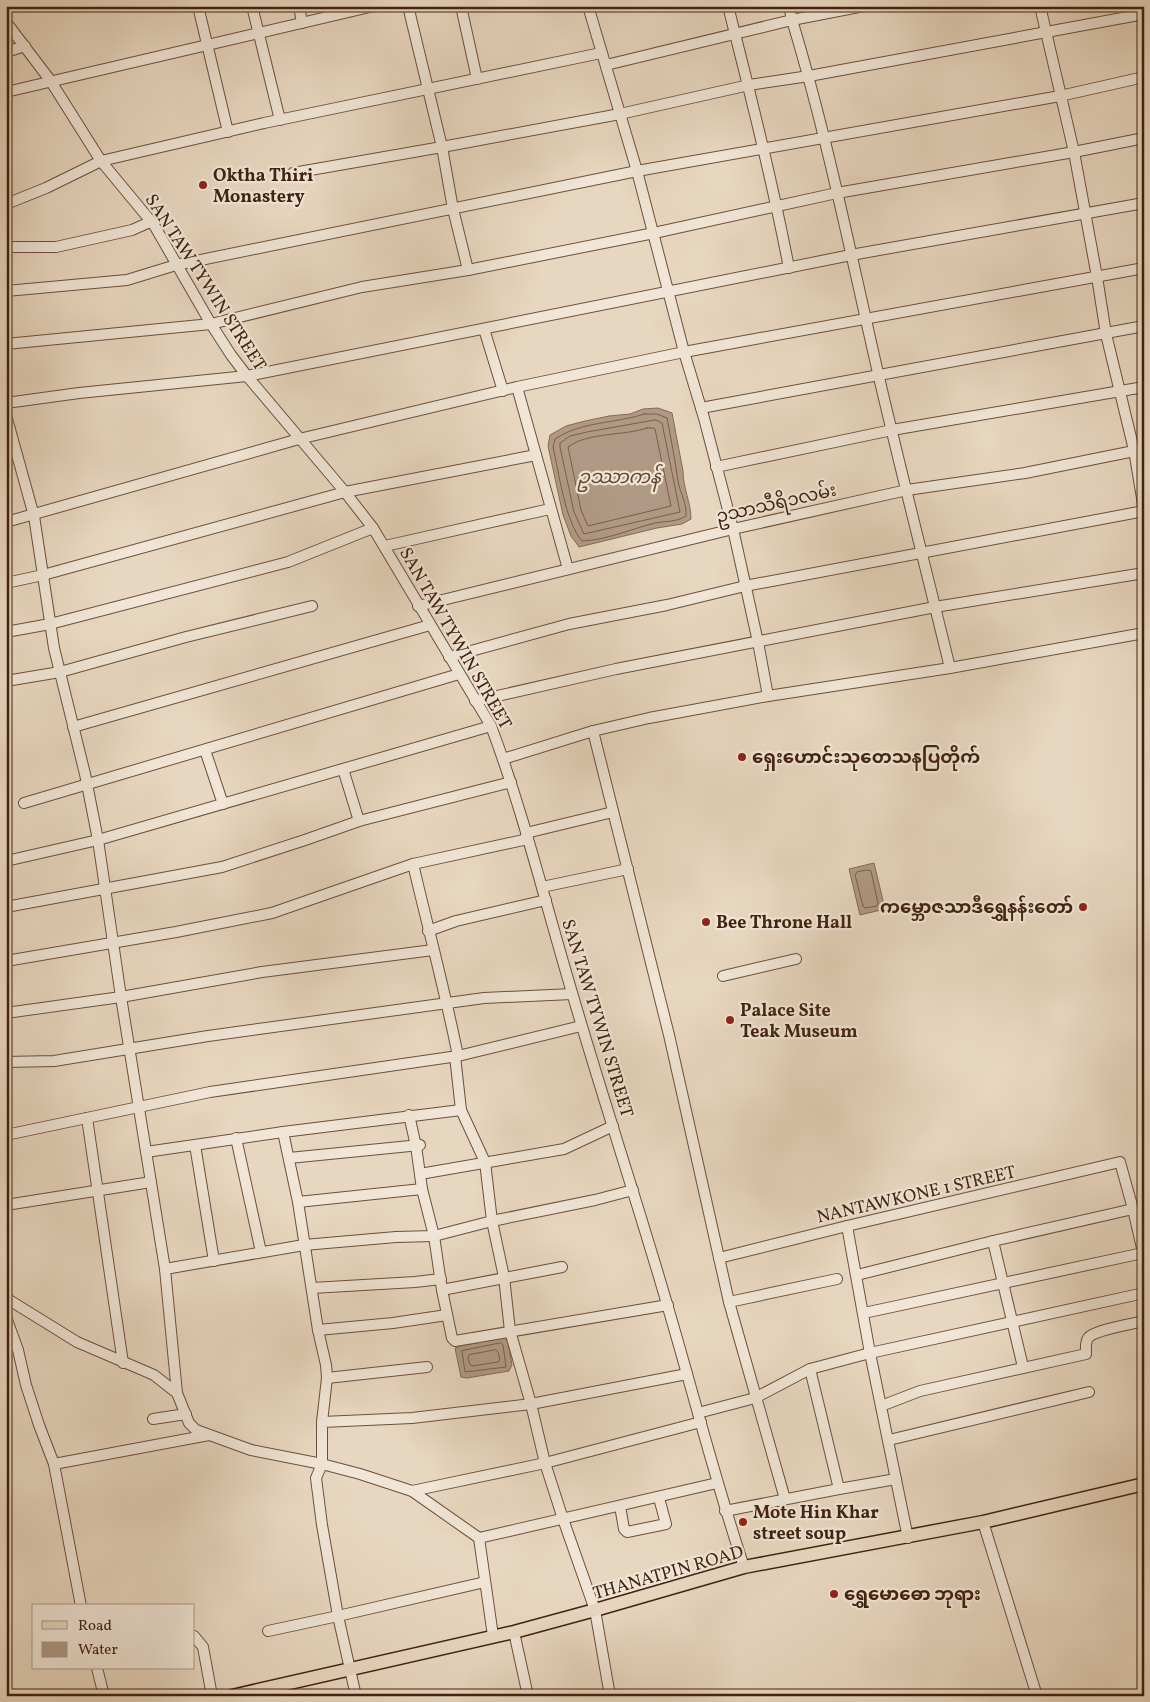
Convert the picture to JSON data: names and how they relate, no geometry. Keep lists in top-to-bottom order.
{
  "streets": {
    "main road": ["THANATPIN ROAD"],
    "street": ["SAN TAW TYWIN STREET", "ဥသာသီရိ၁လမ်း", "NANTAWKONE 1 STREET"]
  },
  "crossings": [
    ["SAN TAW TYWIN STREET", "ဥသာသီရိ၁လမ်း"],
    ["SAN TAW TYWIN STREET", "THANATPIN ROAD"]
  ],
  "water": ["ဥဿာကန်"],
  "places": [
    "Oktha Thiri Monastery",
    "ရှေးဟောင်းသုတေသနပြတိုက်",
    "ကမ္ဘောဇသာဒီရွှေနန်းတော်",
    "Bee Throne Hall",
    "Palace Site Teak Museum",
    "Mote Hin Khar street soup",
    "ရွှေမောဓော ဘုရား"
  ],
  "legend": ["Road", "Water"]
}
